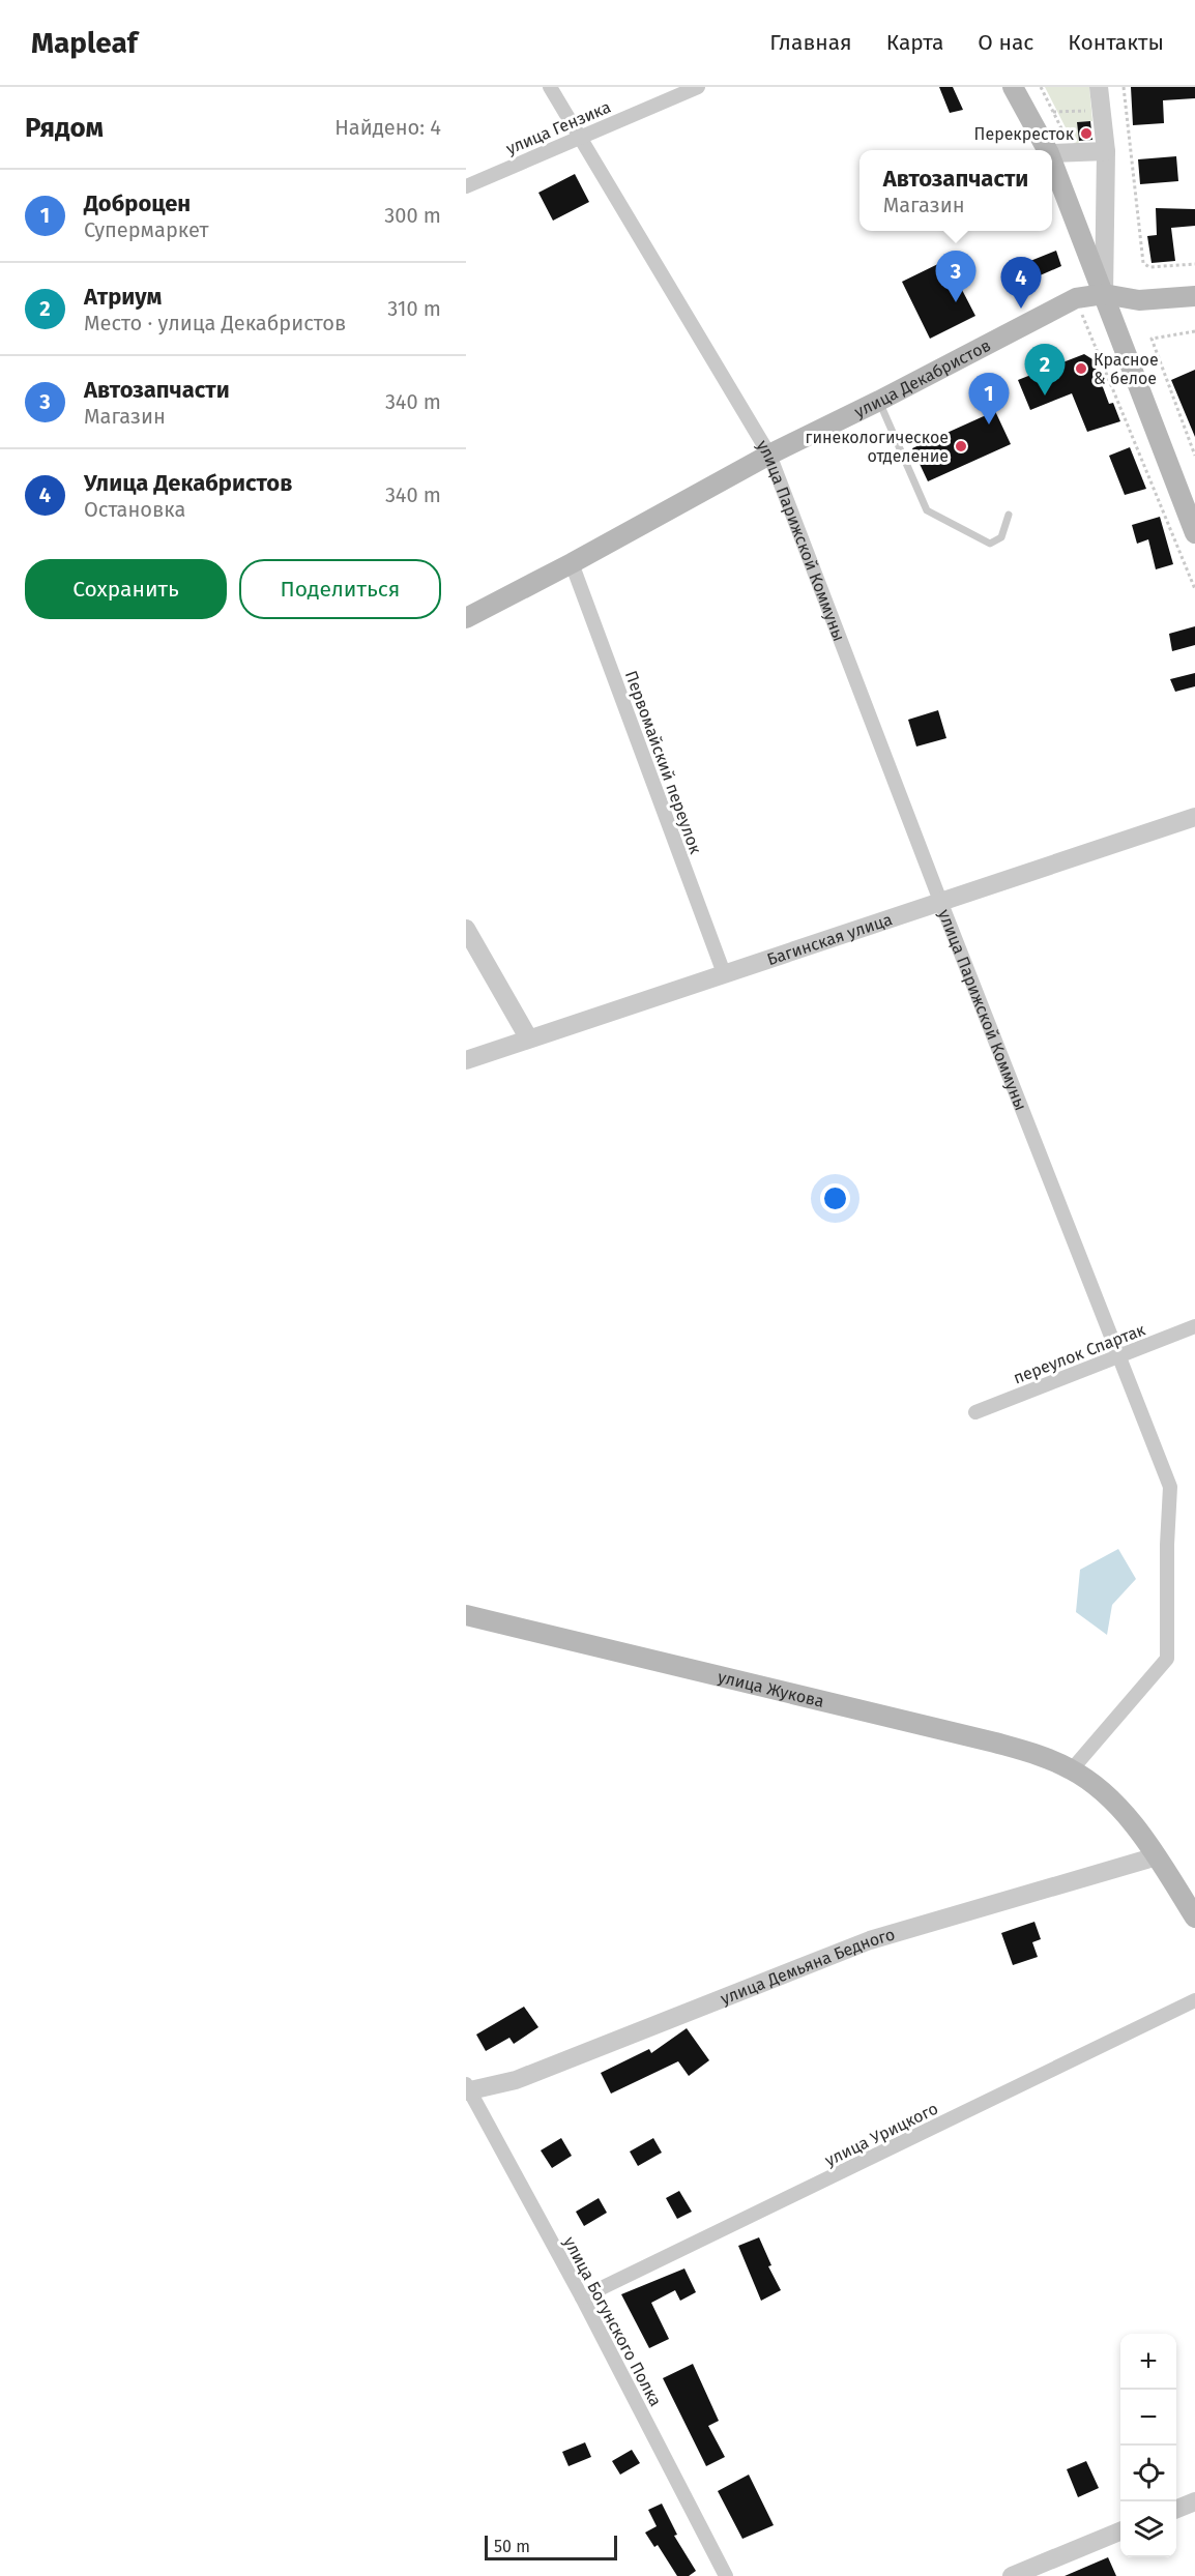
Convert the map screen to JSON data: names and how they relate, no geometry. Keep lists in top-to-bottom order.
{
  "streets": {
    "main road": ["улица Декабристов", "улица Жукова"],
    "street": [
      "улица Гензика",
      "улица Парижской Коммуны",
      "Первомайский переулок",
      "Багинская улица",
      "переулок Спартак",
      "улица Демьяна Бедного",
      "улица Урицкого",
      "улица Богунского Полка"
    ]
  },
  "crossings": [
    ["улица Гензика", "улица Парижской Коммуны"],
    ["улица Декабристов", "улица Парижской Коммуны"],
    ["улица Декабристов", "Первомайский переулок"],
    ["улица Парижской Коммуны", "Багинская улица"],
    ["улица Парижской Коммуны", "переулок Спартак"],
    ["улица Парижской Коммуны", "улица Жукова"],
    ["Первомайский переулок", "Багинская улица"],
    ["улица Демьяна Бедного", "улица Богунского Полка"],
    ["улица Урицкого", "улица Богунского Полка"]
  ],
  "places": ["Перекресток", "Красное & белое", "гинекологическое отделение"],
  "scale_bar": "50 m",
  "page": {
    "header": "Mapleaf",
    "nav": [
      "Главная",
      "Карта",
      "О нас",
      "Контакты"
    ],
    "heading": ["Рядом", "Найдено: 4"],
    "popup": ["Автозапчасти", "Магазин"],
    "list": [
      {
        "mark": "1",
        "name": "Доброцен",
        "note": "Супермаркет",
        "value": "300 m"
      },
      {
        "mark": "2",
        "name": "Атриум",
        "note": "Место · улица Декабристов",
        "value": "310 m"
      },
      {
        "mark": "3",
        "name": "Автозапчасти",
        "note": "Магазин",
        "value": "340 m"
      },
      {
        "mark": "4",
        "name": "Улица Декабристов",
        "note": "Остановка",
        "value": "340 m"
      }
    ],
    "pins": [
      "3",
      "4",
      "2",
      "1"
    ],
    "buttons": ["Сохранить", "Поделиться"],
    "map_buttons": ["+", "−"],
    "scale": "50 m"
  }
}
